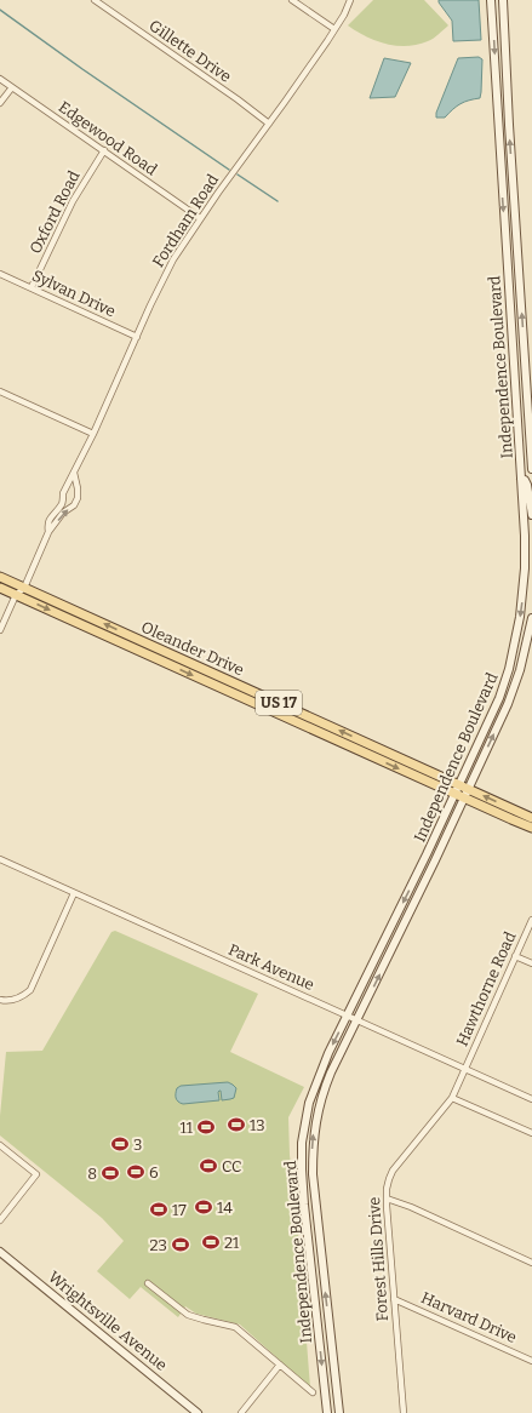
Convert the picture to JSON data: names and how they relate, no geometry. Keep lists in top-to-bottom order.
{
  "streets": {
    "main road": [
      "Independence Boulevard",
      "Oleander Drive",
      "US 17",
      "Wrightsville Avenue"
    ],
    "street": [
      "Gillette Drive",
      "Edgewood Road",
      "Oxford Road",
      "Fordham Road",
      "Sylvan Drive",
      "Park Avenue",
      "Hawthorne Road",
      "Forest Hills Drive",
      "Harvard Drive"
    ]
  },
  "crossings": [
    ["Gillette Drive", "Fordham Road"],
    ["Edgewood Road", "Oxford Road"],
    ["Edgewood Road", "Fordham Road"],
    ["Oxford Road", "Sylvan Drive"],
    ["Fordham Road", "Sylvan Drive"],
    ["Fordham Road", "Oleander Drive"],
    ["Independence Boulevard", "Oleander Drive"],
    ["Independence Boulevard", "Park Avenue"],
    ["Park Avenue", "Hawthorne Road"],
    ["Park Avenue", "Forest Hills Drive"],
    ["Hawthorne Road", "Forest Hills Drive"],
    ["Forest Hills Drive", "Harvard Drive"]
  ],
  "places": {
    "sports": [
      "13",
      "11",
      "3",
      "CC",
      "6",
      "8",
      "14",
      "17",
      "21",
      "23"
    ]
  }
}
